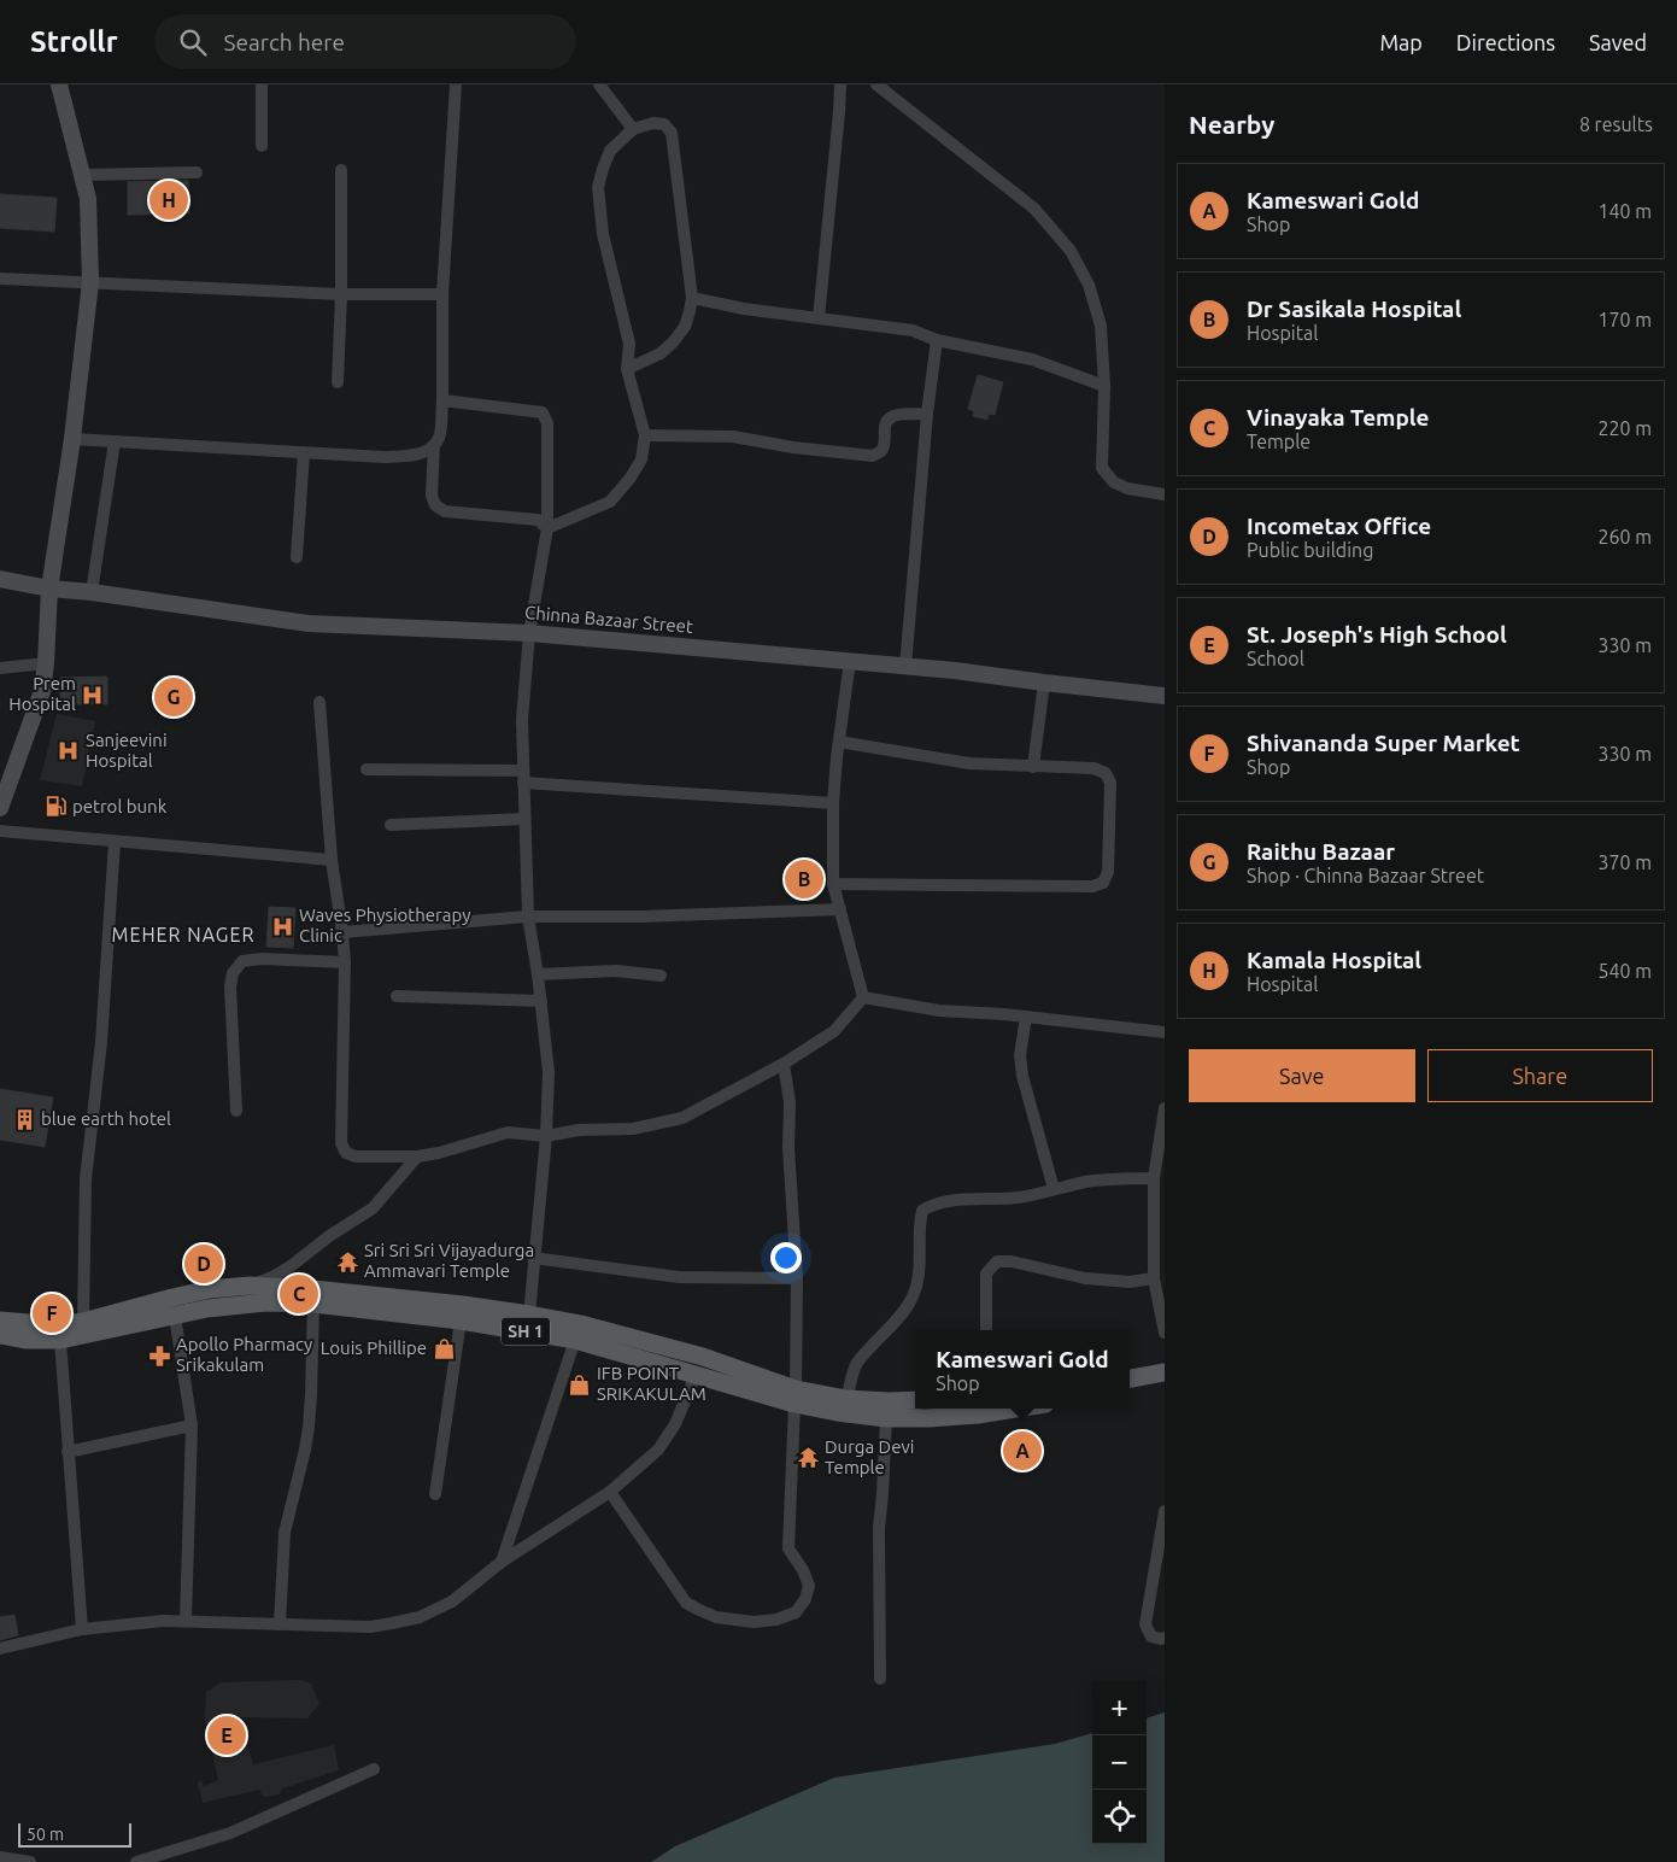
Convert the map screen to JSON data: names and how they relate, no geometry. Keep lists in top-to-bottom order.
{
  "streets": {
    "main road": ["SH 1"],
    "street": ["Chinna Bazaar Street"]
  },
  "districts": ["MEHER NAGER"],
  "places": {
    "hospital": ["Prem Hospital", "Sanjeevini Hospital", "Waves Physiotherapy Clinic"],
    "fuel station": ["petrol bunk"],
    "building": ["blue earth hotel"],
    "temple": ["Sri Sri Sri Vijayadurga Ammavari Temple", "Durga Devi Temple"],
    "shop": ["Louis Phillipe", "IFB POINT SRIKAKULAM"],
    "pharmacy": ["Apollo Pharmacy Srikakulam"]
  },
  "scale_bar": "50 m",
  "page": {
    "header": "Strollr",
    "search": "Search here",
    "nav": ["Map", "Directions", "Saved"],
    "heading": ["Nearby", "8 results"],
    "list": [
      {
        "mark": "A",
        "name": "Kameswari Gold",
        "note": "Shop",
        "value": "140 m"
      },
      {
        "mark": "B",
        "name": "Dr Sasikala Hospital",
        "note": "Hospital",
        "value": "170 m"
      },
      {
        "mark": "C",
        "name": "Vinayaka Temple",
        "note": "Temple",
        "value": "220 m"
      },
      {
        "mark": "D",
        "name": "Incometax Office",
        "note": "Public building",
        "value": "260 m"
      },
      {
        "mark": "E",
        "name": "St. Joseph's High School",
        "note": "School",
        "value": "330 m"
      },
      {
        "mark": "F",
        "name": "Shivananda Super Market",
        "note": "Shop",
        "value": "330 m"
      },
      {
        "mark": "G",
        "name": "Raithu Bazaar",
        "note": "Shop · Chinna Bazaar Street",
        "value": "370 m"
      },
      {
        "mark": "H",
        "name": "Kamala Hospital",
        "note": "Hospital",
        "value": "540 m"
      }
    ],
    "pins": [
      "H",
      "G",
      "B",
      "D",
      "C",
      "F",
      "A",
      "E"
    ],
    "buttons": ["Save", "Share"],
    "popup": ["Kameswari Gold", "Shop"],
    "map_buttons": ["+", "−"],
    "scale": "50 m"
  }
}
